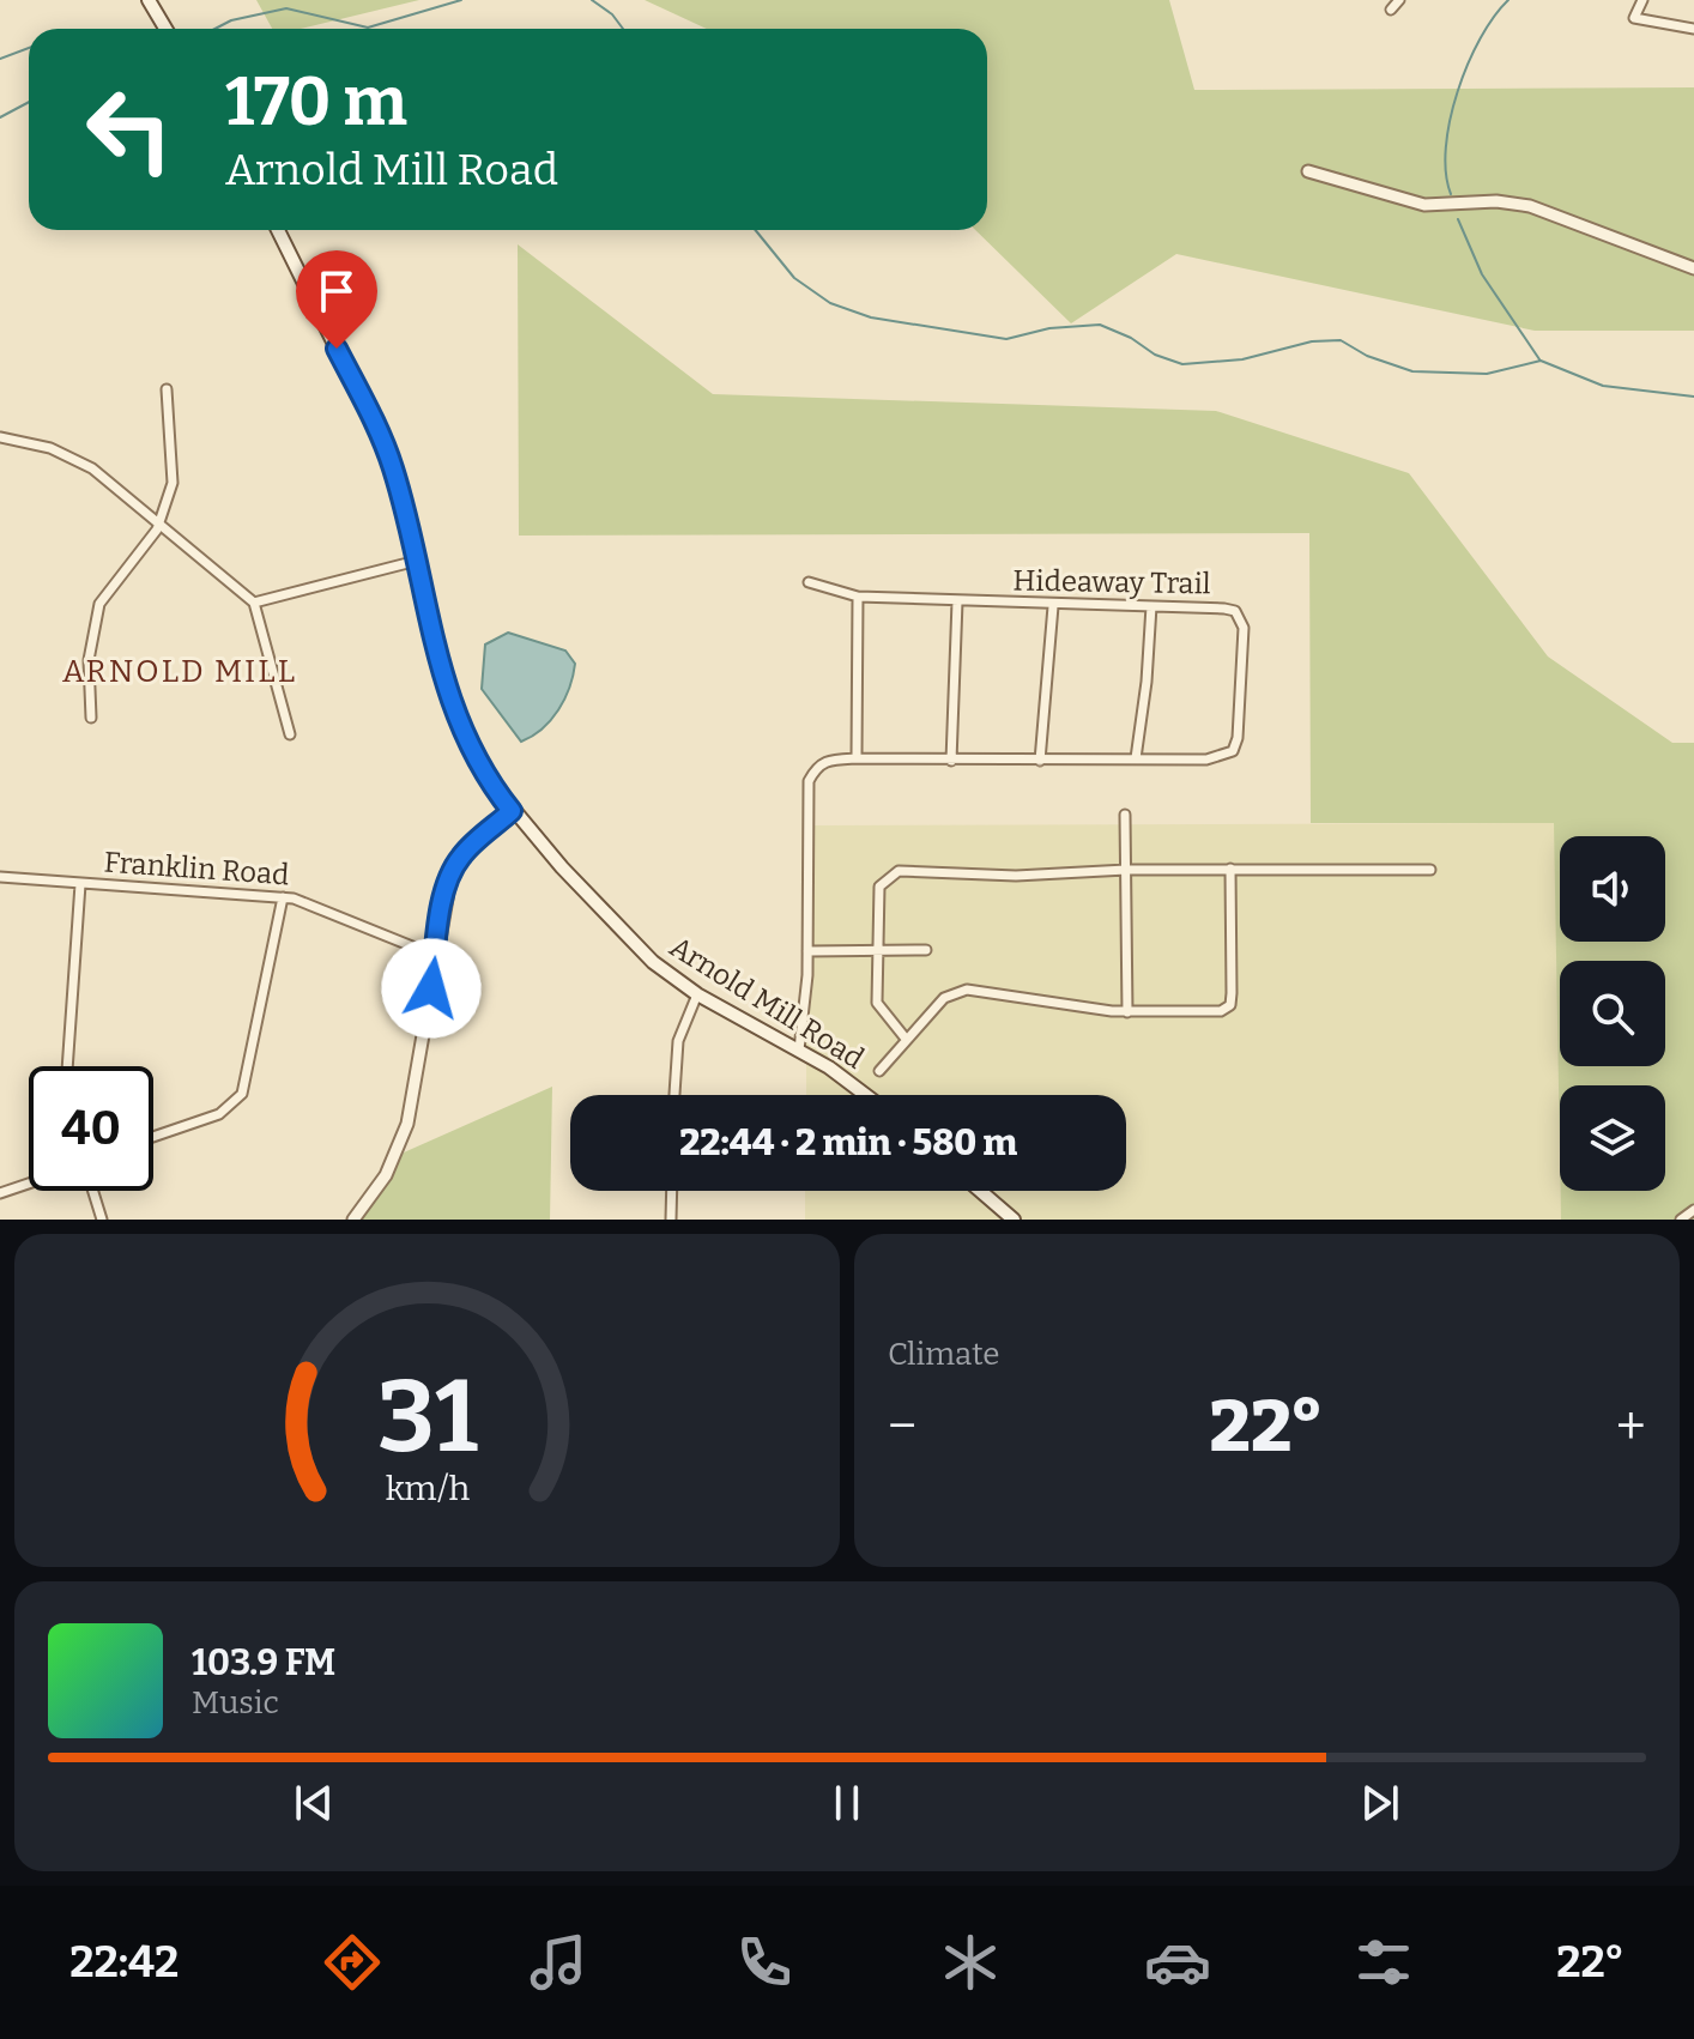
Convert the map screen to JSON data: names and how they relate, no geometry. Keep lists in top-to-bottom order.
{
  "streets": {
    "main road": ["Arnold Mill Road"],
    "street": ["Hideaway Trail", "Franklin Road"]
  },
  "districts": ["ARNOLD MILL"],
  "page": {
    "turn": ["170 m", "Arnold Mill Road"],
    "limit": "40",
    "trip": "22:44 · 2 min · 580 m",
    "tile": "Climate",
    "heat": ["−", "22°", "+"],
    "song": ["103.9 FM", "Music"],
    "tabs": ["22:42", "22°"],
    "gauge": ["31", "km/h"]
  }
}
